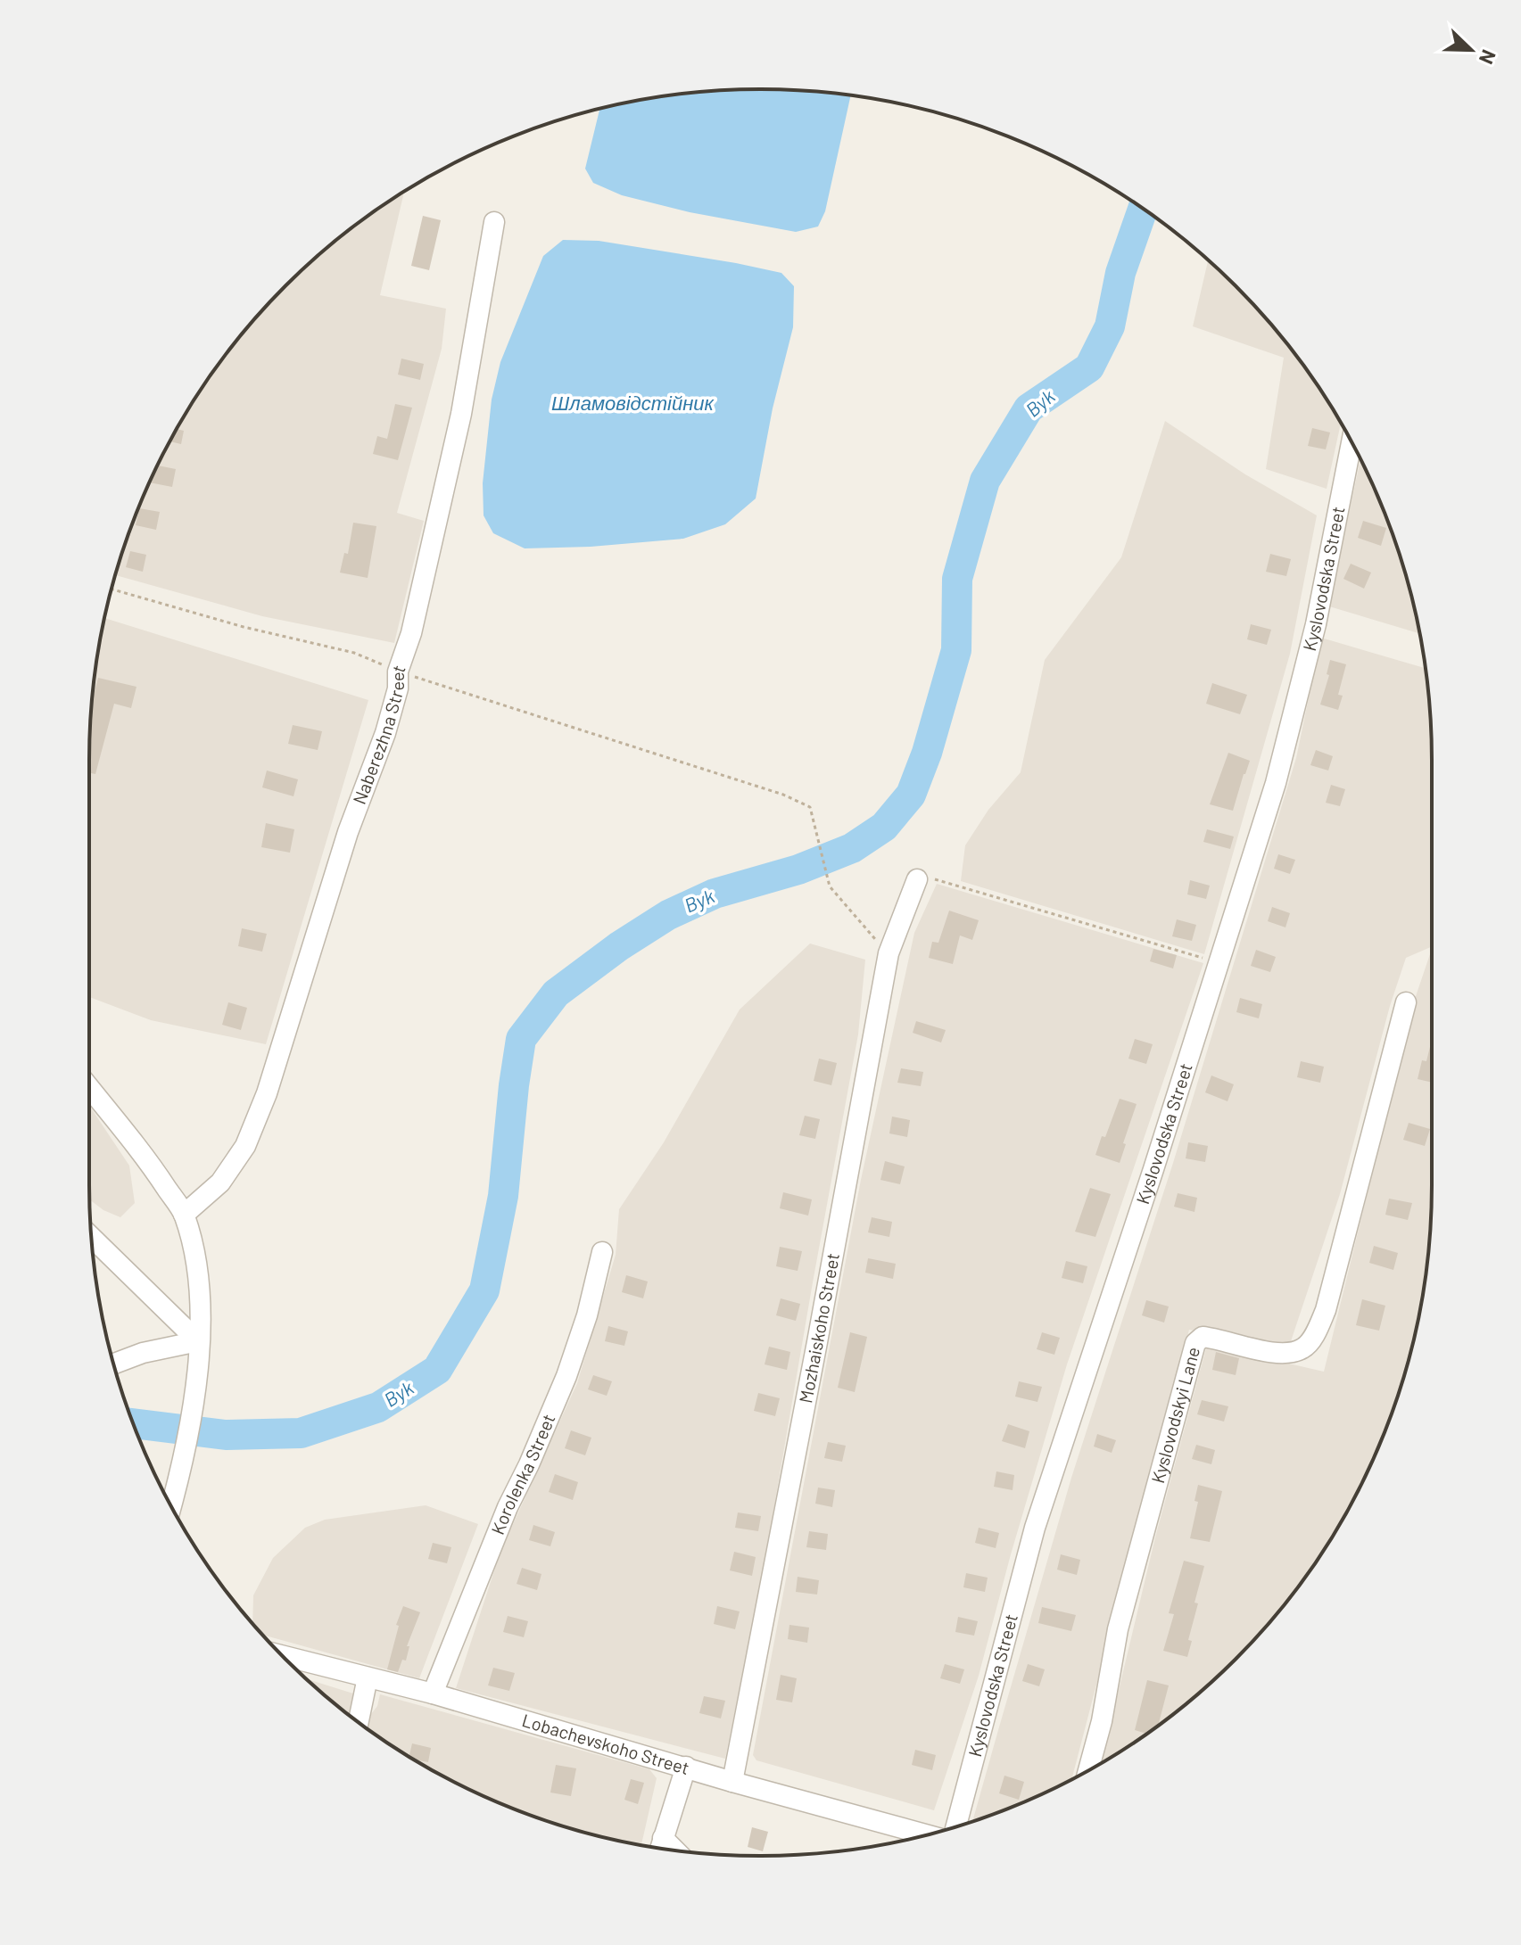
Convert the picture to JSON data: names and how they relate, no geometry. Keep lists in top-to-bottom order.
{
  "streets": {
    "street": [
      "Kyslovodska Street",
      "Naberezhna Street",
      "Mozhaiskoho Street",
      "Kyslovodskyi Lane",
      "Korolenka Street",
      "Lobachevskoho Street"
    ]
  },
  "crossings": [
    ["Mozhaiskoho Street", "Lobachevskoho Street"],
    ["Korolenka Street", "Lobachevskoho Street"]
  ],
  "water": ["Шламовідстійник", "Byk"],
  "north": "bottom right"
}
